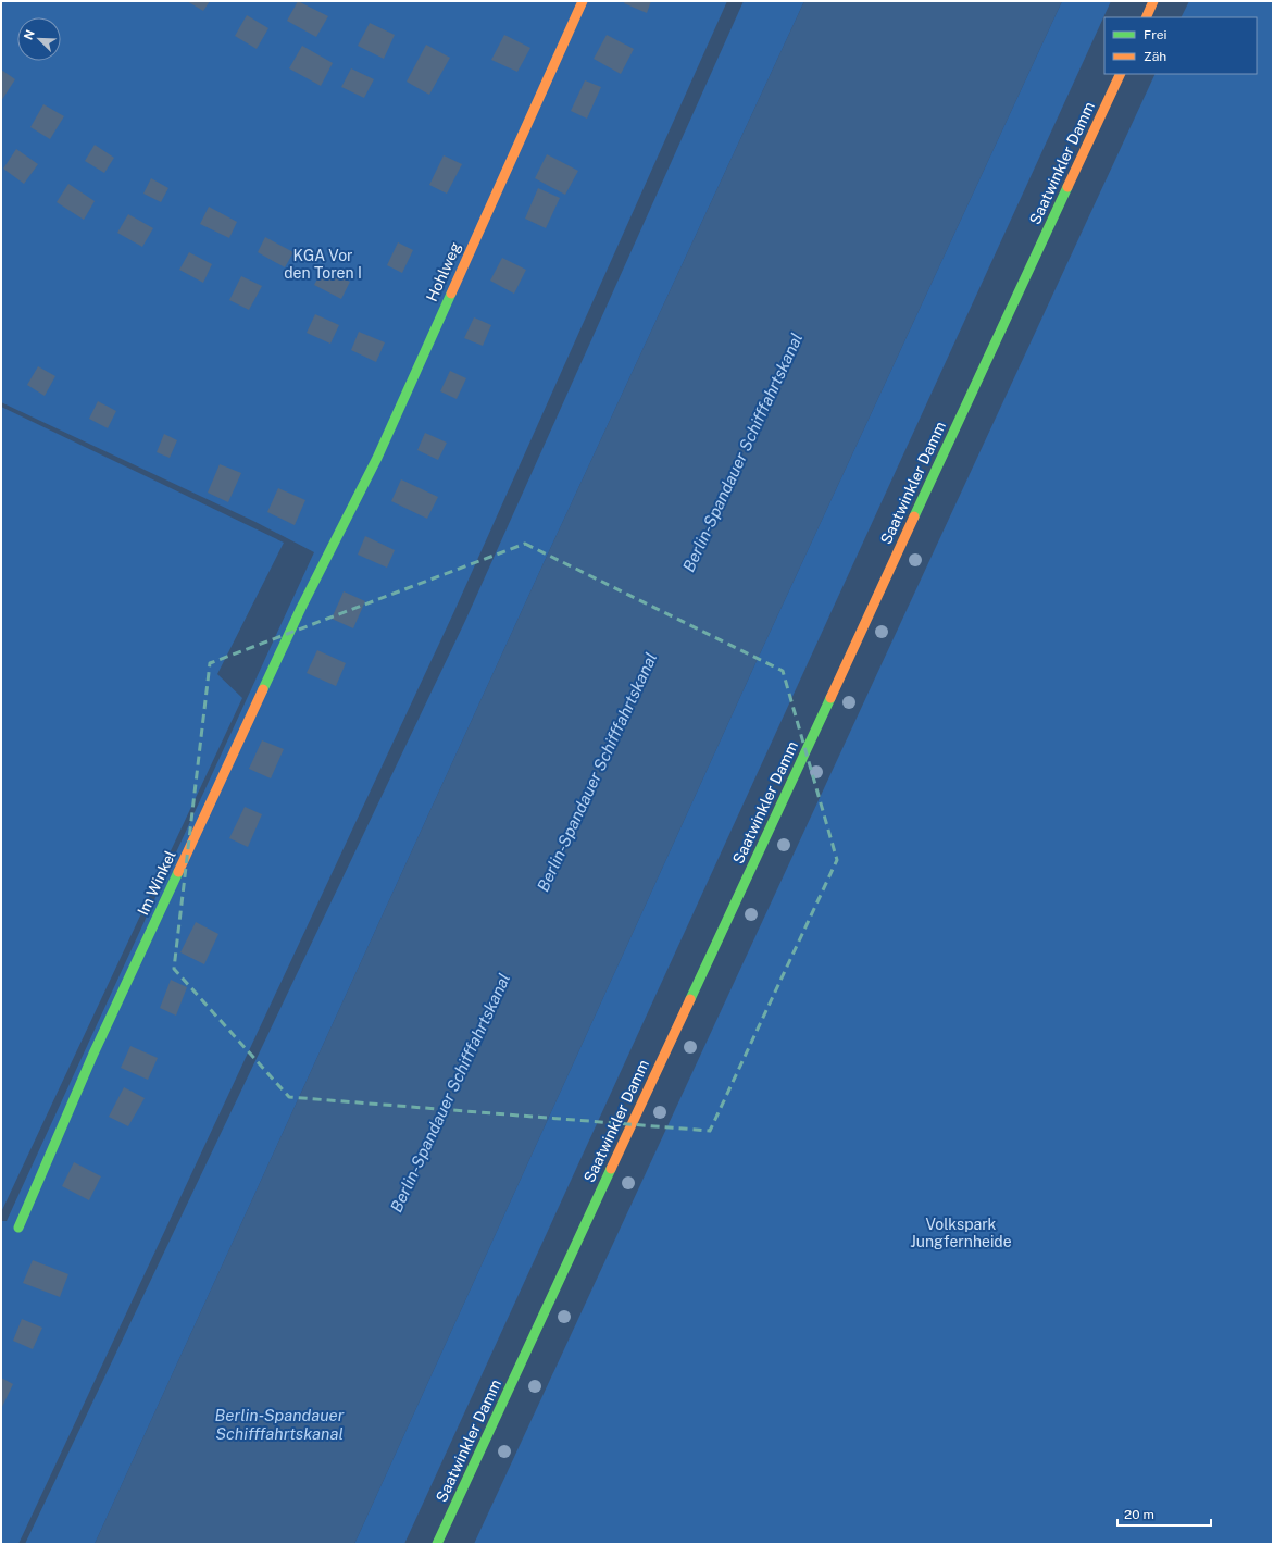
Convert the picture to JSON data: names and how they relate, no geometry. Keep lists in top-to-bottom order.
{
  "streets": {
    "main road": ["Saatwinkler Damm", "Hohlweg", "Im Winkel"]
  },
  "crossings": [
    ["Hohlweg", "Im Winkel"]
  ],
  "water": ["Berlin-Spandauer Schifffahrtskanal"],
  "parks": ["KGA Vor den Toren I", "Volkspark Jungfernheide"],
  "legend": ["Frei", "Zäh"],
  "scale_bar": "20 m",
  "north": "top left"
}
